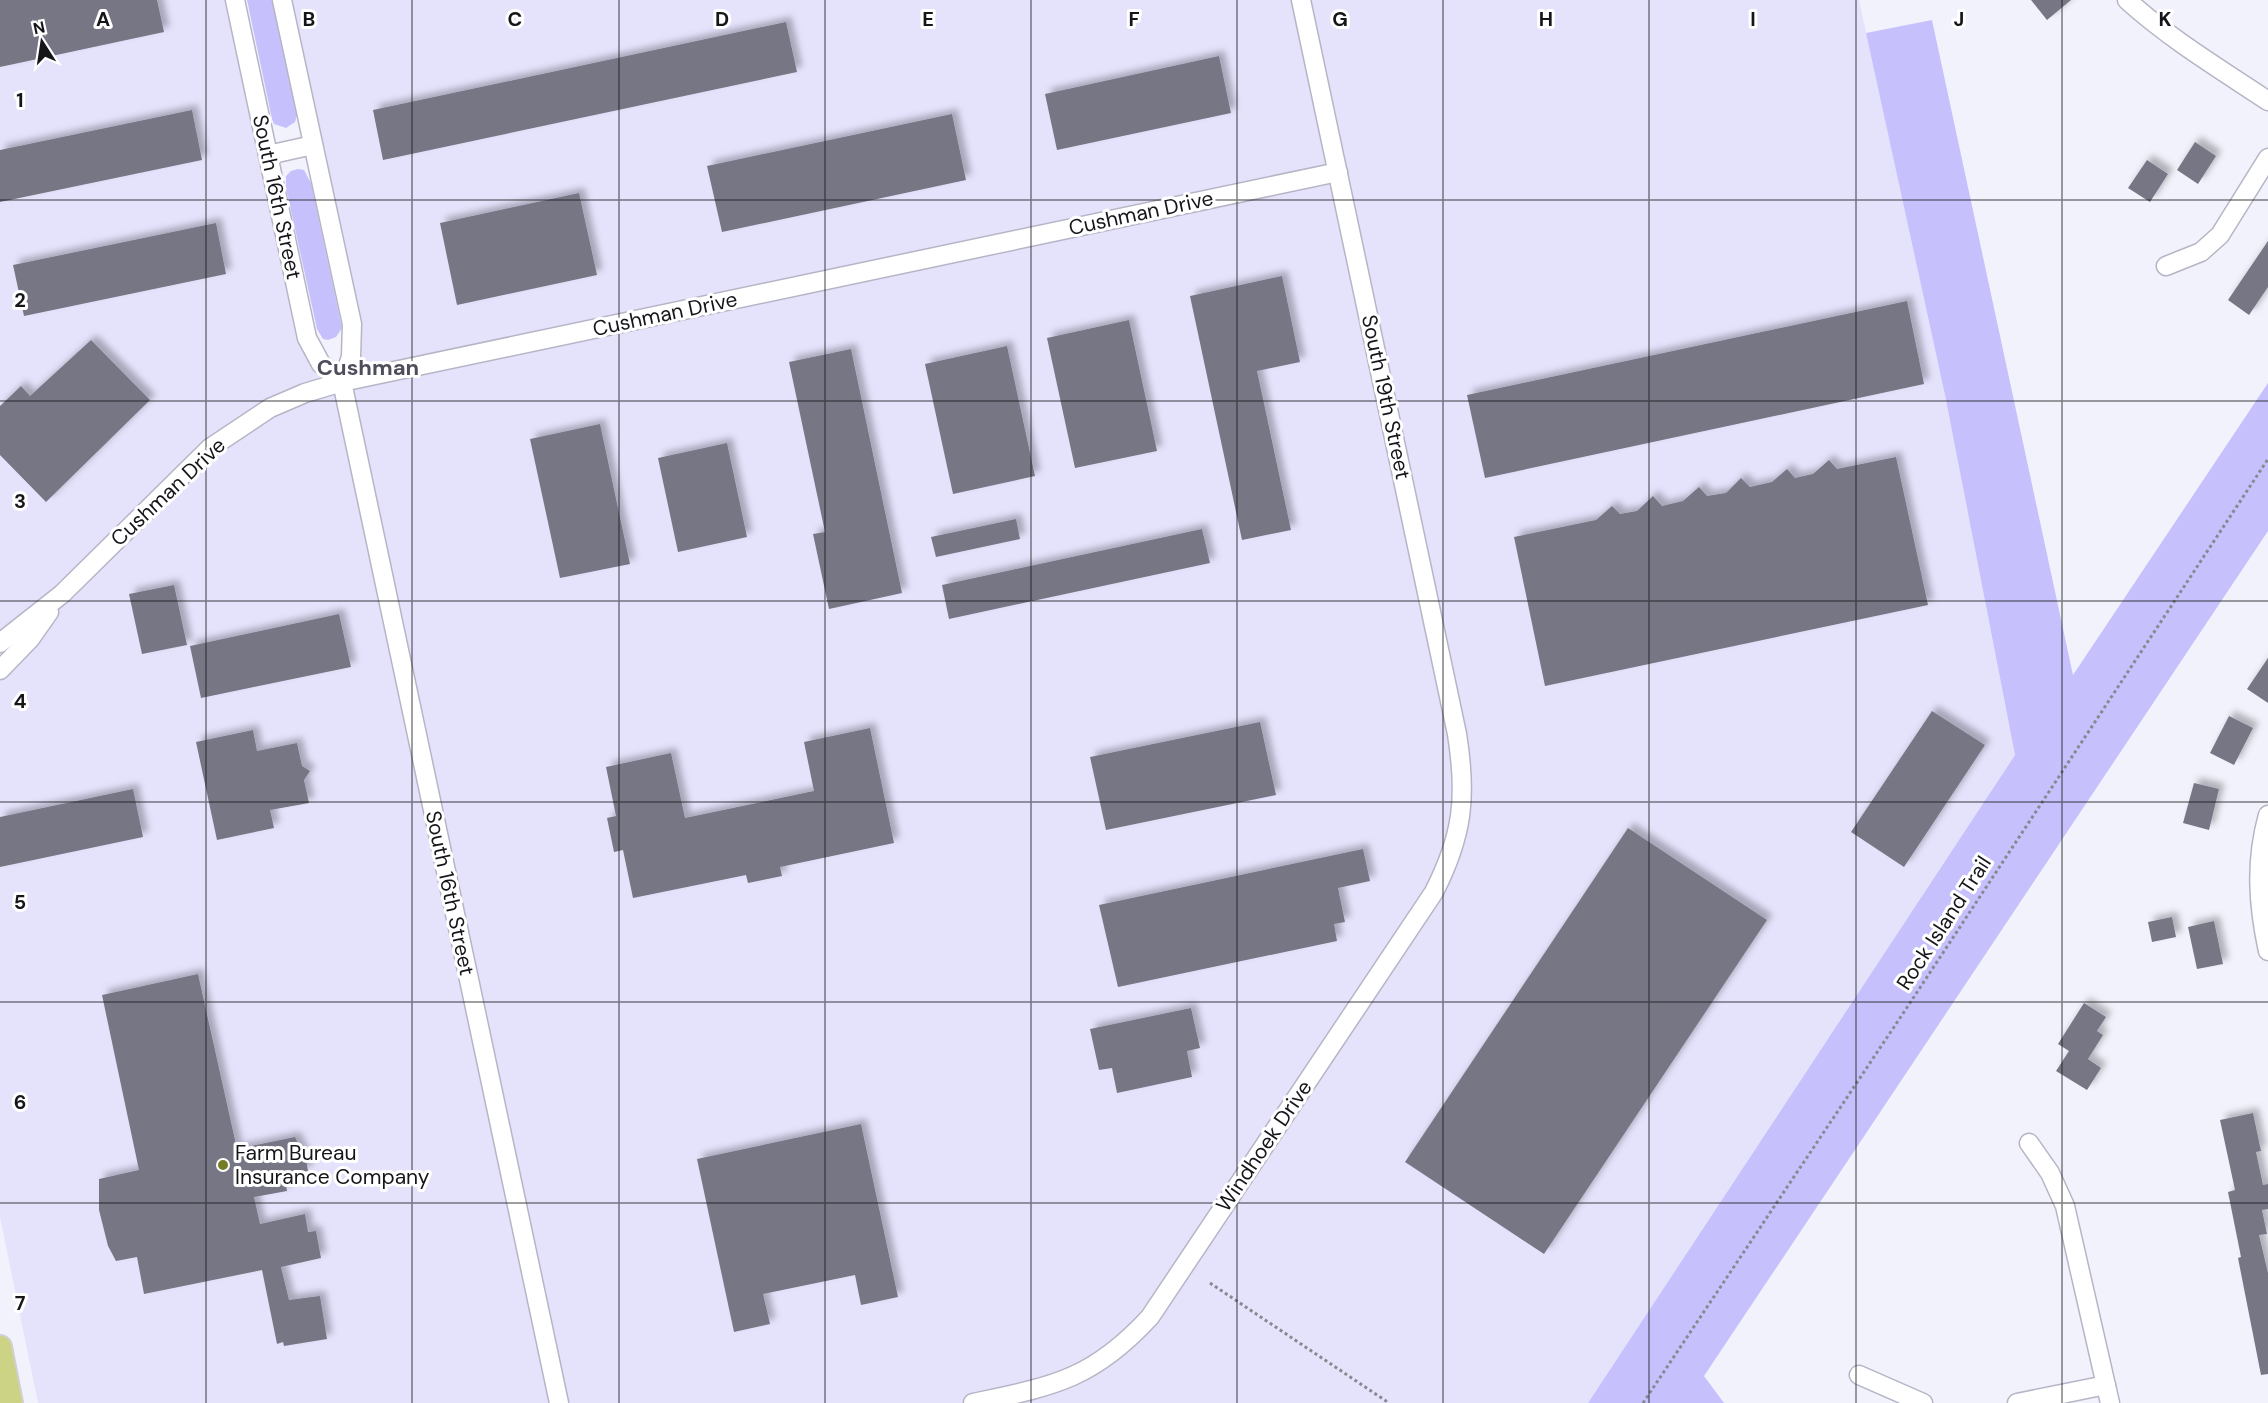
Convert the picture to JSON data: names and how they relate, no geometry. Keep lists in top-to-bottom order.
{
  "streets": {
    "street": [
      "South 16th Street",
      "Cushman Drive",
      "South 19th Street",
      "Windhoek Drive"
    ],
    "path": ["Rock Island Trail"]
  },
  "crossings": [
    ["South 16th Street", "Cushman Drive"],
    ["Cushman Drive", "South 19th Street"],
    ["South 19th Street", "Windhoek Drive"]
  ],
  "districts": ["Cushman"],
  "places": ["Farm Bureau Insurance Company"],
  "north": "top",
  "grid": {
    "columns": [
      "A",
      "B",
      "C",
      "D",
      "E",
      "F",
      "G",
      "H",
      "I",
      "J",
      "K"
    ],
    "rows": [
      "1",
      "2",
      "3",
      "4",
      "5",
      "6",
      "7"
    ]
  }
}
